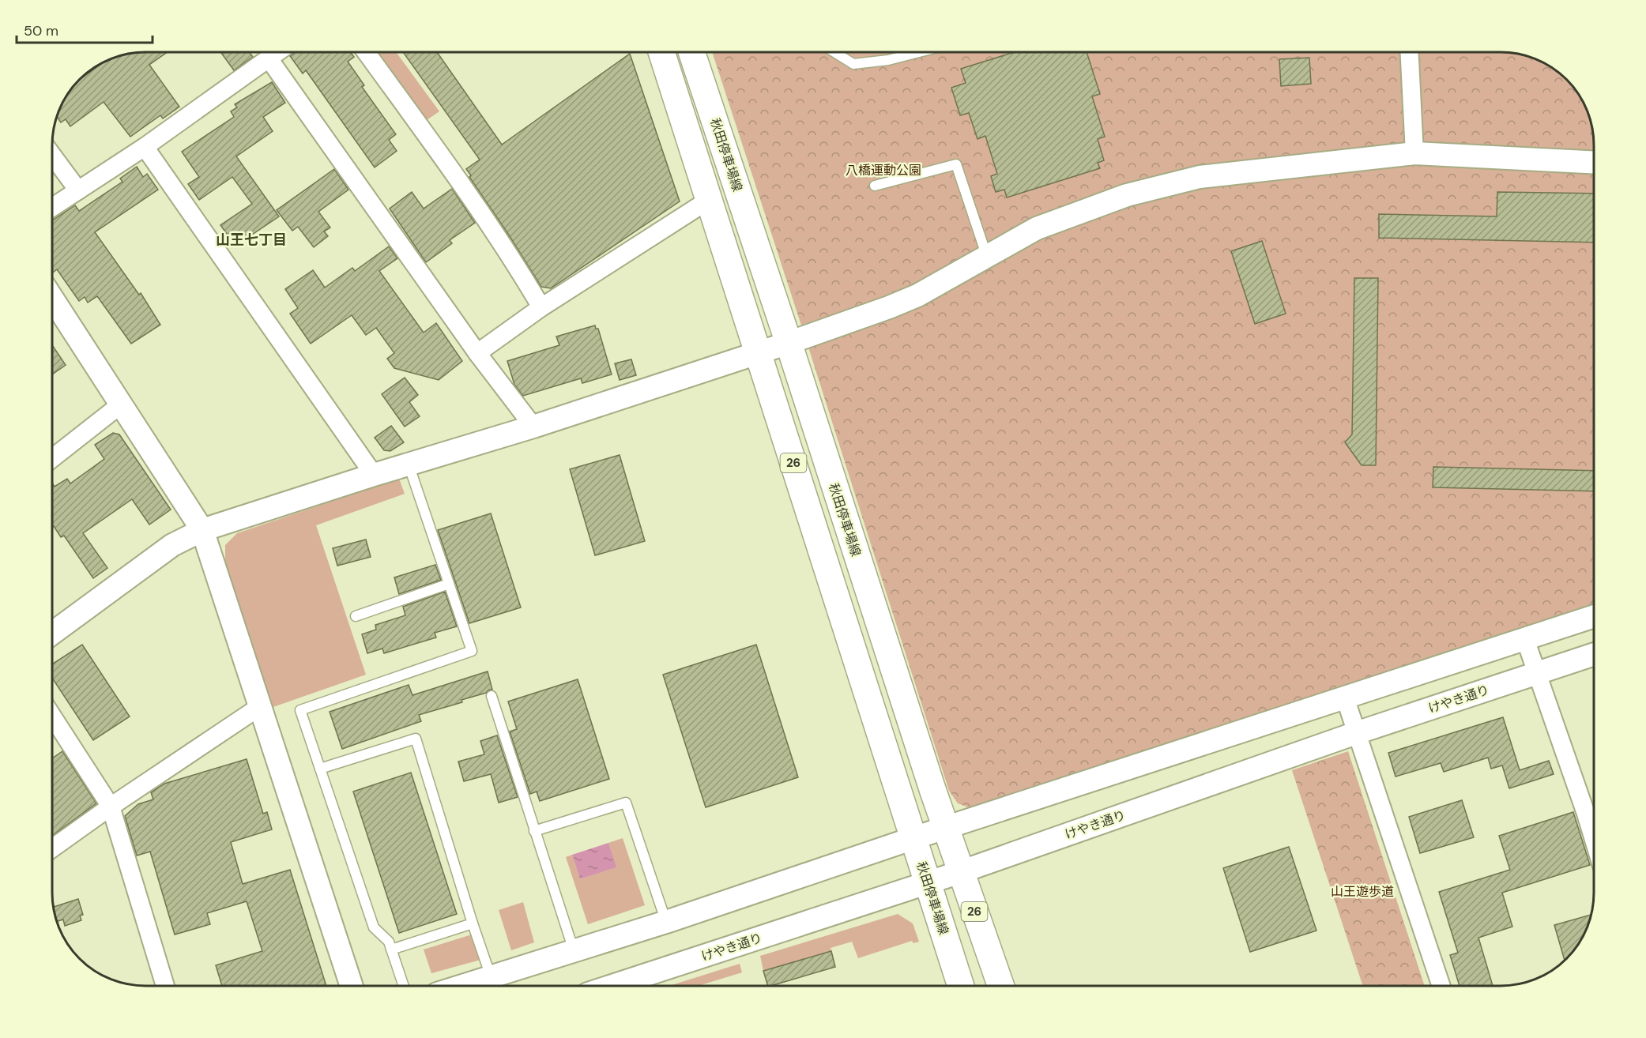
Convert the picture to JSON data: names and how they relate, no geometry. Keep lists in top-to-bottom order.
{
  "streets": {
    "main road": ["秋田停車場線", "26"],
    "street": ["けやき通り"]
  },
  "crossings": [
    ["秋田停車場線", "けやき通り"]
  ],
  "districts": ["山王七丁目"],
  "parks": ["八橋運動公園", "山王遊歩道"],
  "scale_bar": "50 m"
}
